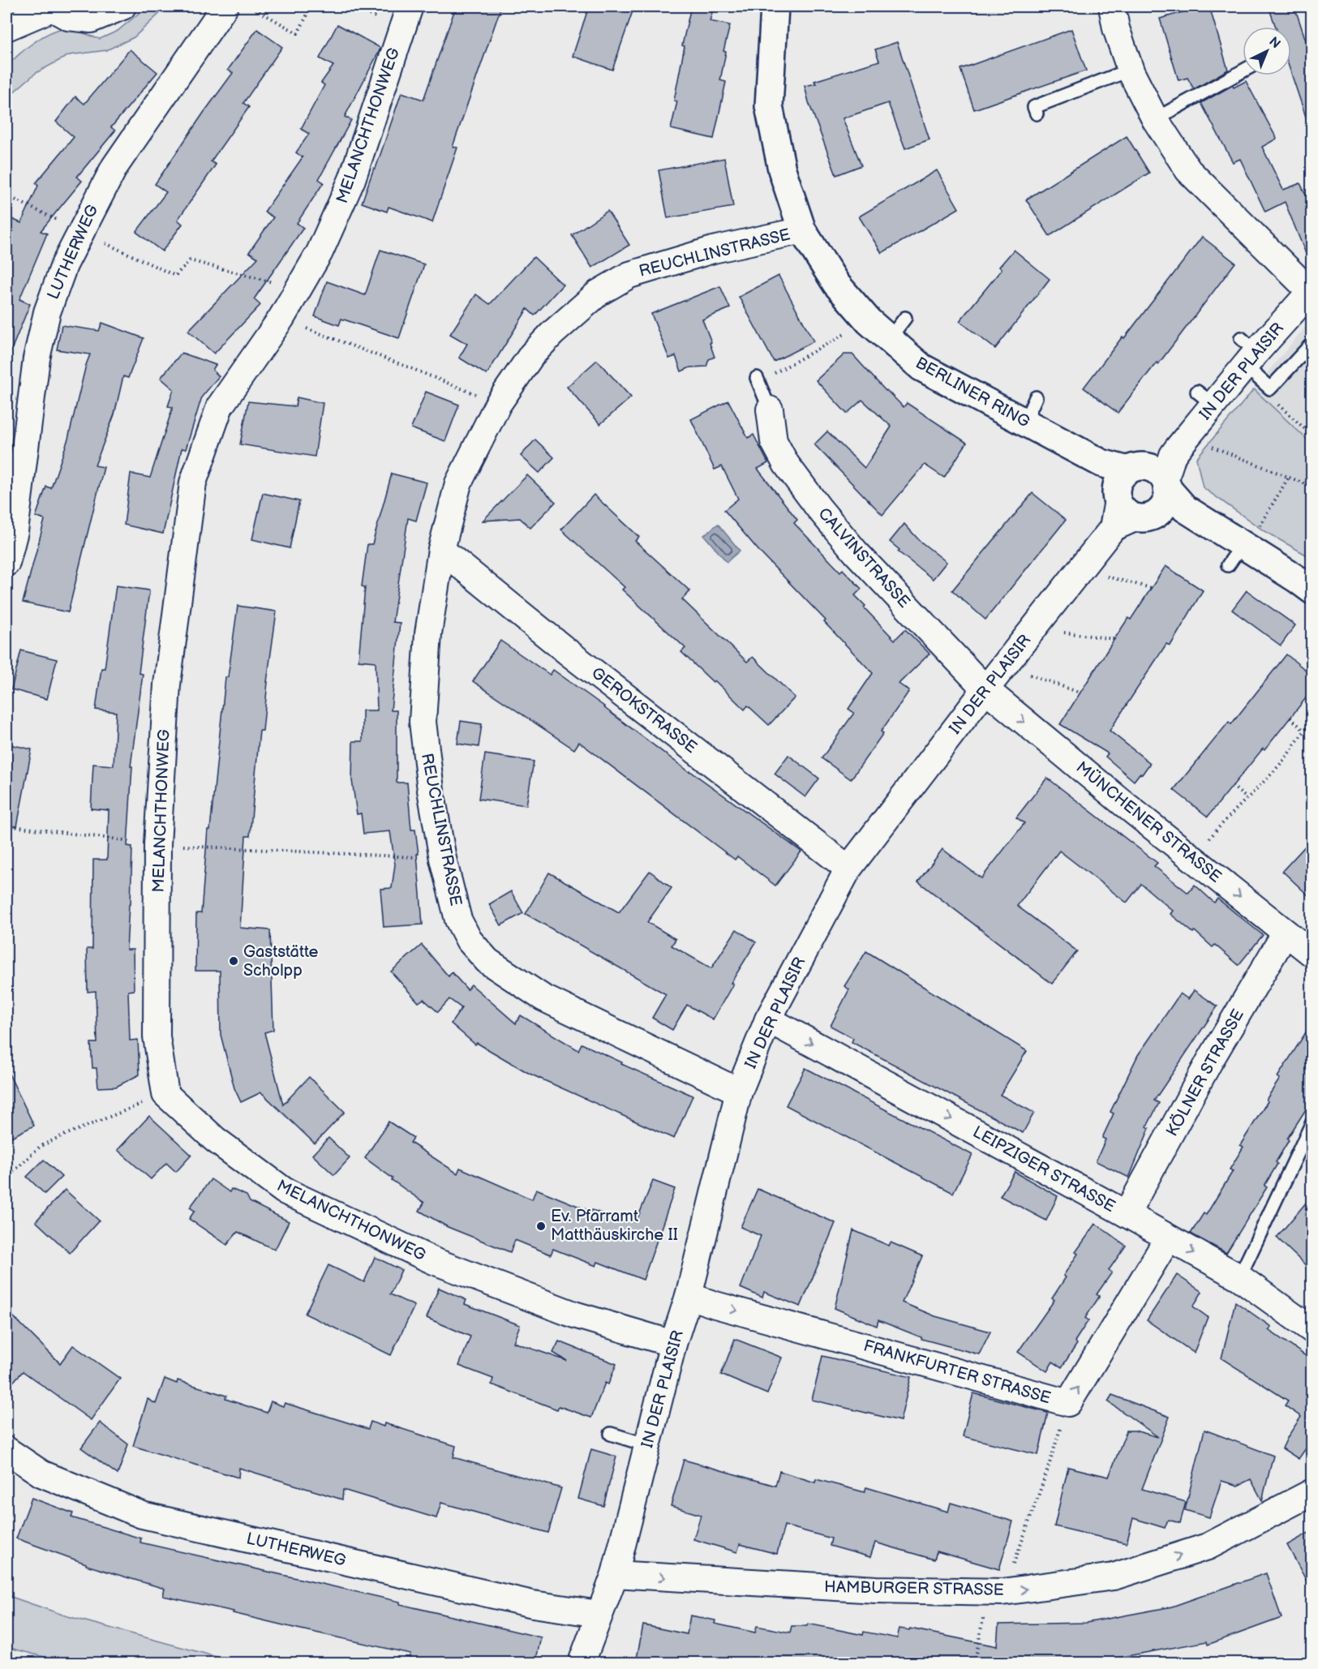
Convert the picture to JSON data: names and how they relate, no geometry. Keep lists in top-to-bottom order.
{
  "streets": {
    "street": [
      "MELANCHTHONWEG",
      "LUTHERWEG",
      "REUCHLINSTRASSE",
      "IN DER PLAISIR",
      "BERLINER RING",
      "CALVINSTRASSE",
      "GEROKSTRASSE",
      "MÜNCHENER STRASSE",
      "KÖLNER STRASSE",
      "LEIPZIGER STRASSE",
      "FRANKFURTER STRASSE",
      "HAMBURGER STRASSE"
    ]
  },
  "crossings": [
    ["MELANCHTHONWEG", "IN DER PLAISIR"],
    ["LUTHERWEG", "IN DER PLAISIR"],
    ["REUCHLINSTRASSE", "IN DER PLAISIR"],
    ["REUCHLINSTRASSE", "BERLINER RING"],
    ["REUCHLINSTRASSE", "GEROKSTRASSE"],
    ["IN DER PLAISIR", "BERLINER RING"],
    ["IN DER PLAISIR", "CALVINSTRASSE"],
    ["IN DER PLAISIR", "GEROKSTRASSE"],
    ["IN DER PLAISIR", "MÜNCHENER STRASSE"],
    ["IN DER PLAISIR", "LEIPZIGER STRASSE"],
    ["IN DER PLAISIR", "FRANKFURTER STRASSE"],
    ["IN DER PLAISIR", "HAMBURGER STRASSE"],
    ["CALVINSTRASSE", "MÜNCHENER STRASSE"],
    ["MÜNCHENER STRASSE", "KÖLNER STRASSE"],
    ["KÖLNER STRASSE", "LEIPZIGER STRASSE"],
    ["LEIPZIGER STRASSE", "FRANKFURTER STRASSE"]
  ],
  "one_way": [
    "MÜNCHENER STRASSE",
    "LEIPZIGER STRASSE",
    "FRANKFURTER STRASSE",
    "HAMBURGER STRASSE"
  ],
  "places": ["Gaststätte Scholpp", "Ev. Pfarramt Matthäuskirche II"],
  "north": "top right"
}
